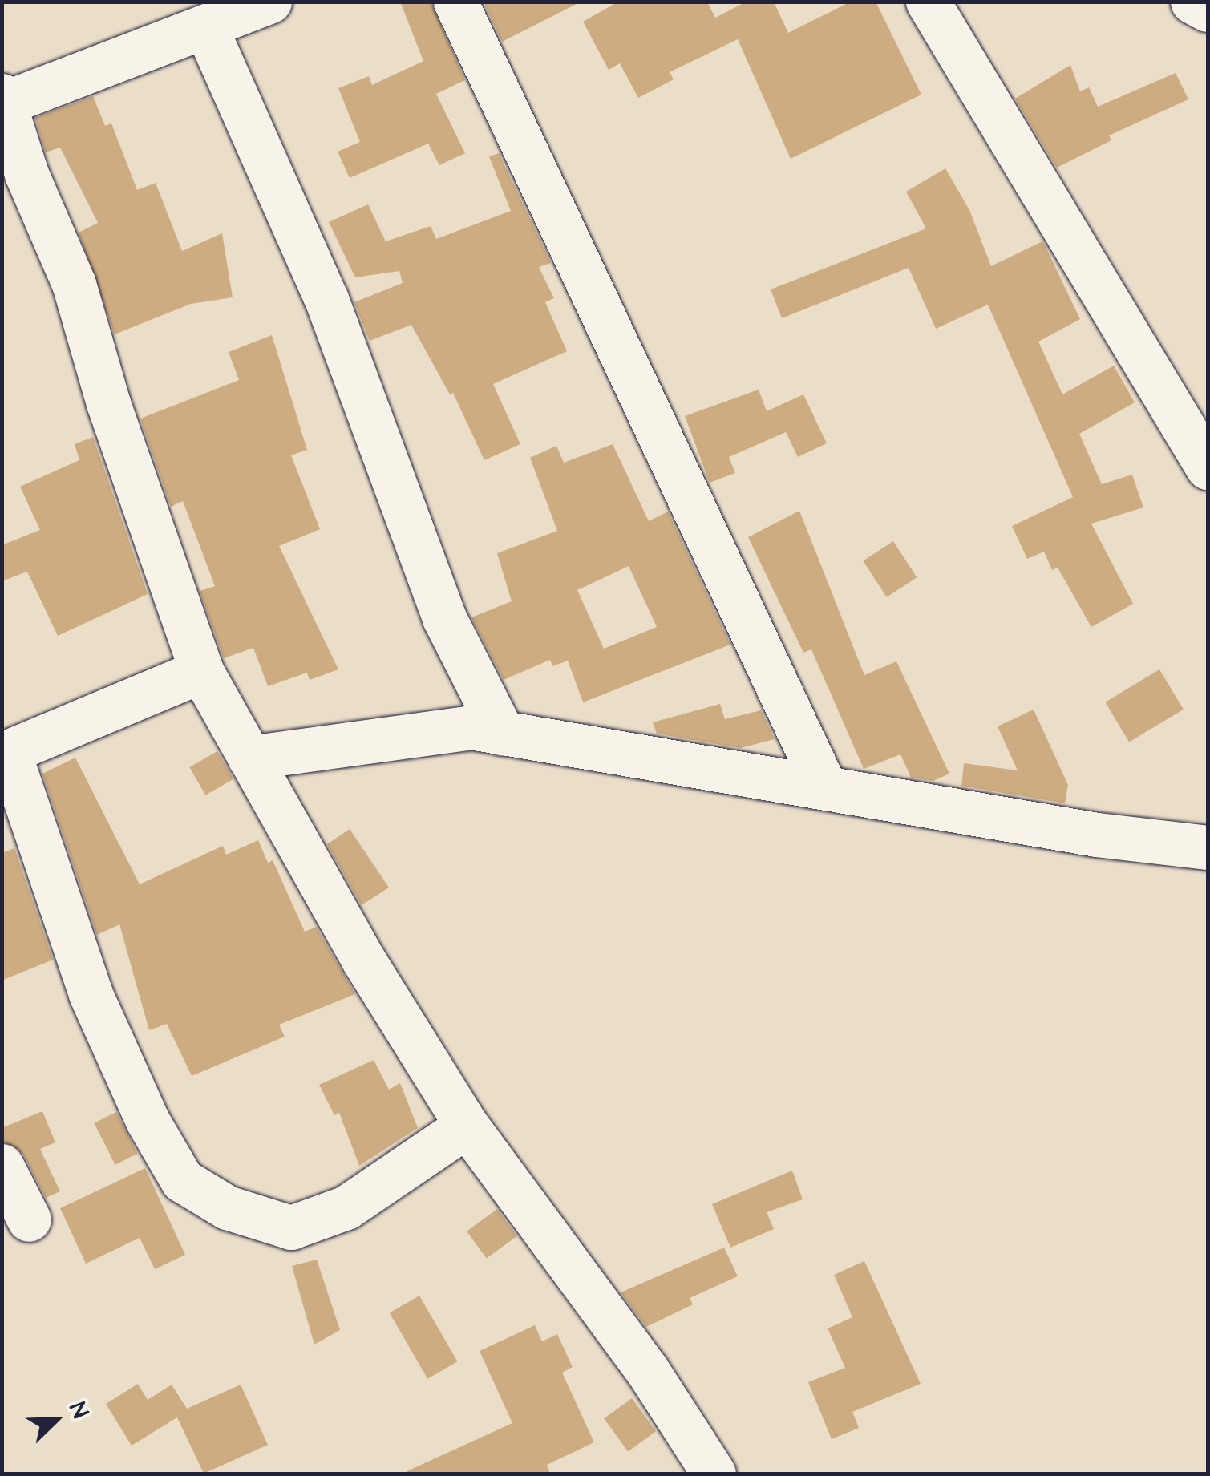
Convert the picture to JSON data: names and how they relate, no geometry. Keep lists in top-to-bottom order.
{
  "north": "top right"
}
